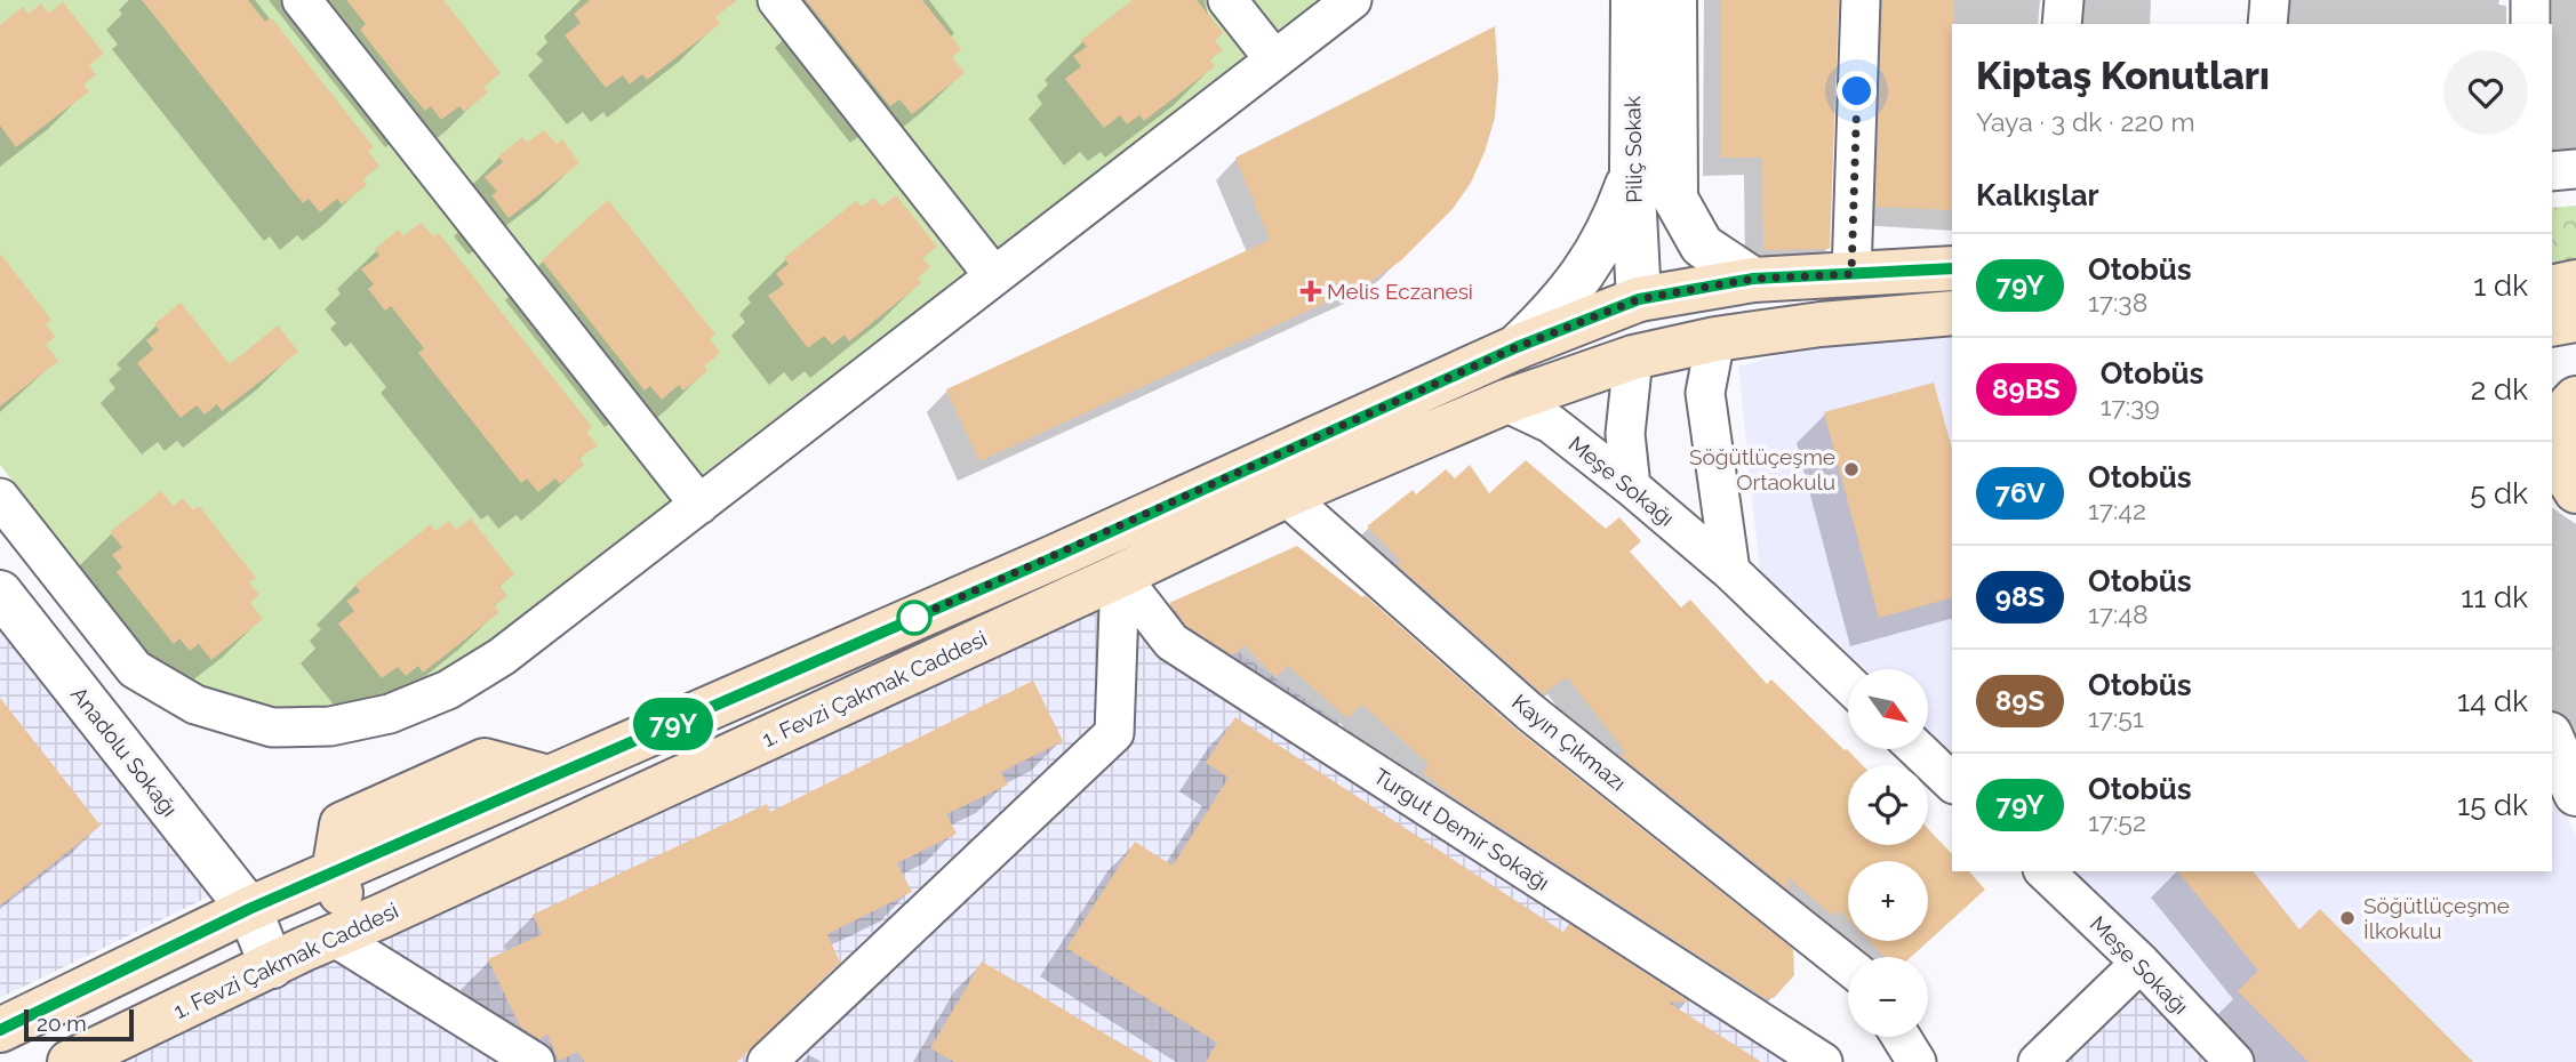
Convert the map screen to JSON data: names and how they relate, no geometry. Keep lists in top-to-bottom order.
{
  "streets": {
    "main road": ["1. Fevzi Çakmak Caddesi"],
    "street": [
      "Piliç Sokak",
      "Meşe Sokağı",
      "Kayın Çıkmazı",
      "Anadolu Sokağı",
      "Turgut Demir Sokağı"
    ]
  },
  "crossings": [
    ["Meşe Sokağı", "1. Fevzi Çakmak Caddesi"],
    ["1. Fevzi Çakmak Caddesi", "Kayın Çıkmazı"],
    ["1. Fevzi Çakmak Caddesi", "Anadolu Sokağı"],
    ["1. Fevzi Çakmak Caddesi", "Turgut Demir Sokağı"]
  ],
  "places": {
    "health": ["Melis Eczanesi"],
    "other": ["Söğütlüçeşme Ortaokulu", "Söğütlüçeşme İlkokulu"]
  },
  "lines": ["bus line 79Y"],
  "scale_bar": "20 m",
  "north": "bottom right",
  "page": {
    "on_map": "79Y",
    "heading": [
      ["Kiptaş Konutları", "Yaya · 3 dk · 220 m"],
      "Kalkışlar"
    ],
    "list": [
      {
        "mark": "79Y",
        "name": "Otobüs",
        "note": "17:38",
        "value": "1 dk"
      },
      {
        "mark": "89BS",
        "name": "Otobüs",
        "note": "17:39",
        "value": "2 dk"
      },
      {
        "mark": "76V",
        "name": "Otobüs",
        "note": "17:42",
        "value": "5 dk"
      },
      {
        "mark": "98S",
        "name": "Otobüs",
        "note": "17:48",
        "value": "11 dk"
      },
      {
        "mark": "89S",
        "name": "Otobüs",
        "note": "17:51",
        "value": "14 dk"
      },
      {
        "mark": "79Y",
        "name": "Otobüs",
        "note": "17:52",
        "value": "15 dk"
      }
    ],
    "map_buttons": ["+", "−"],
    "scale": "20 m"
  }
}
